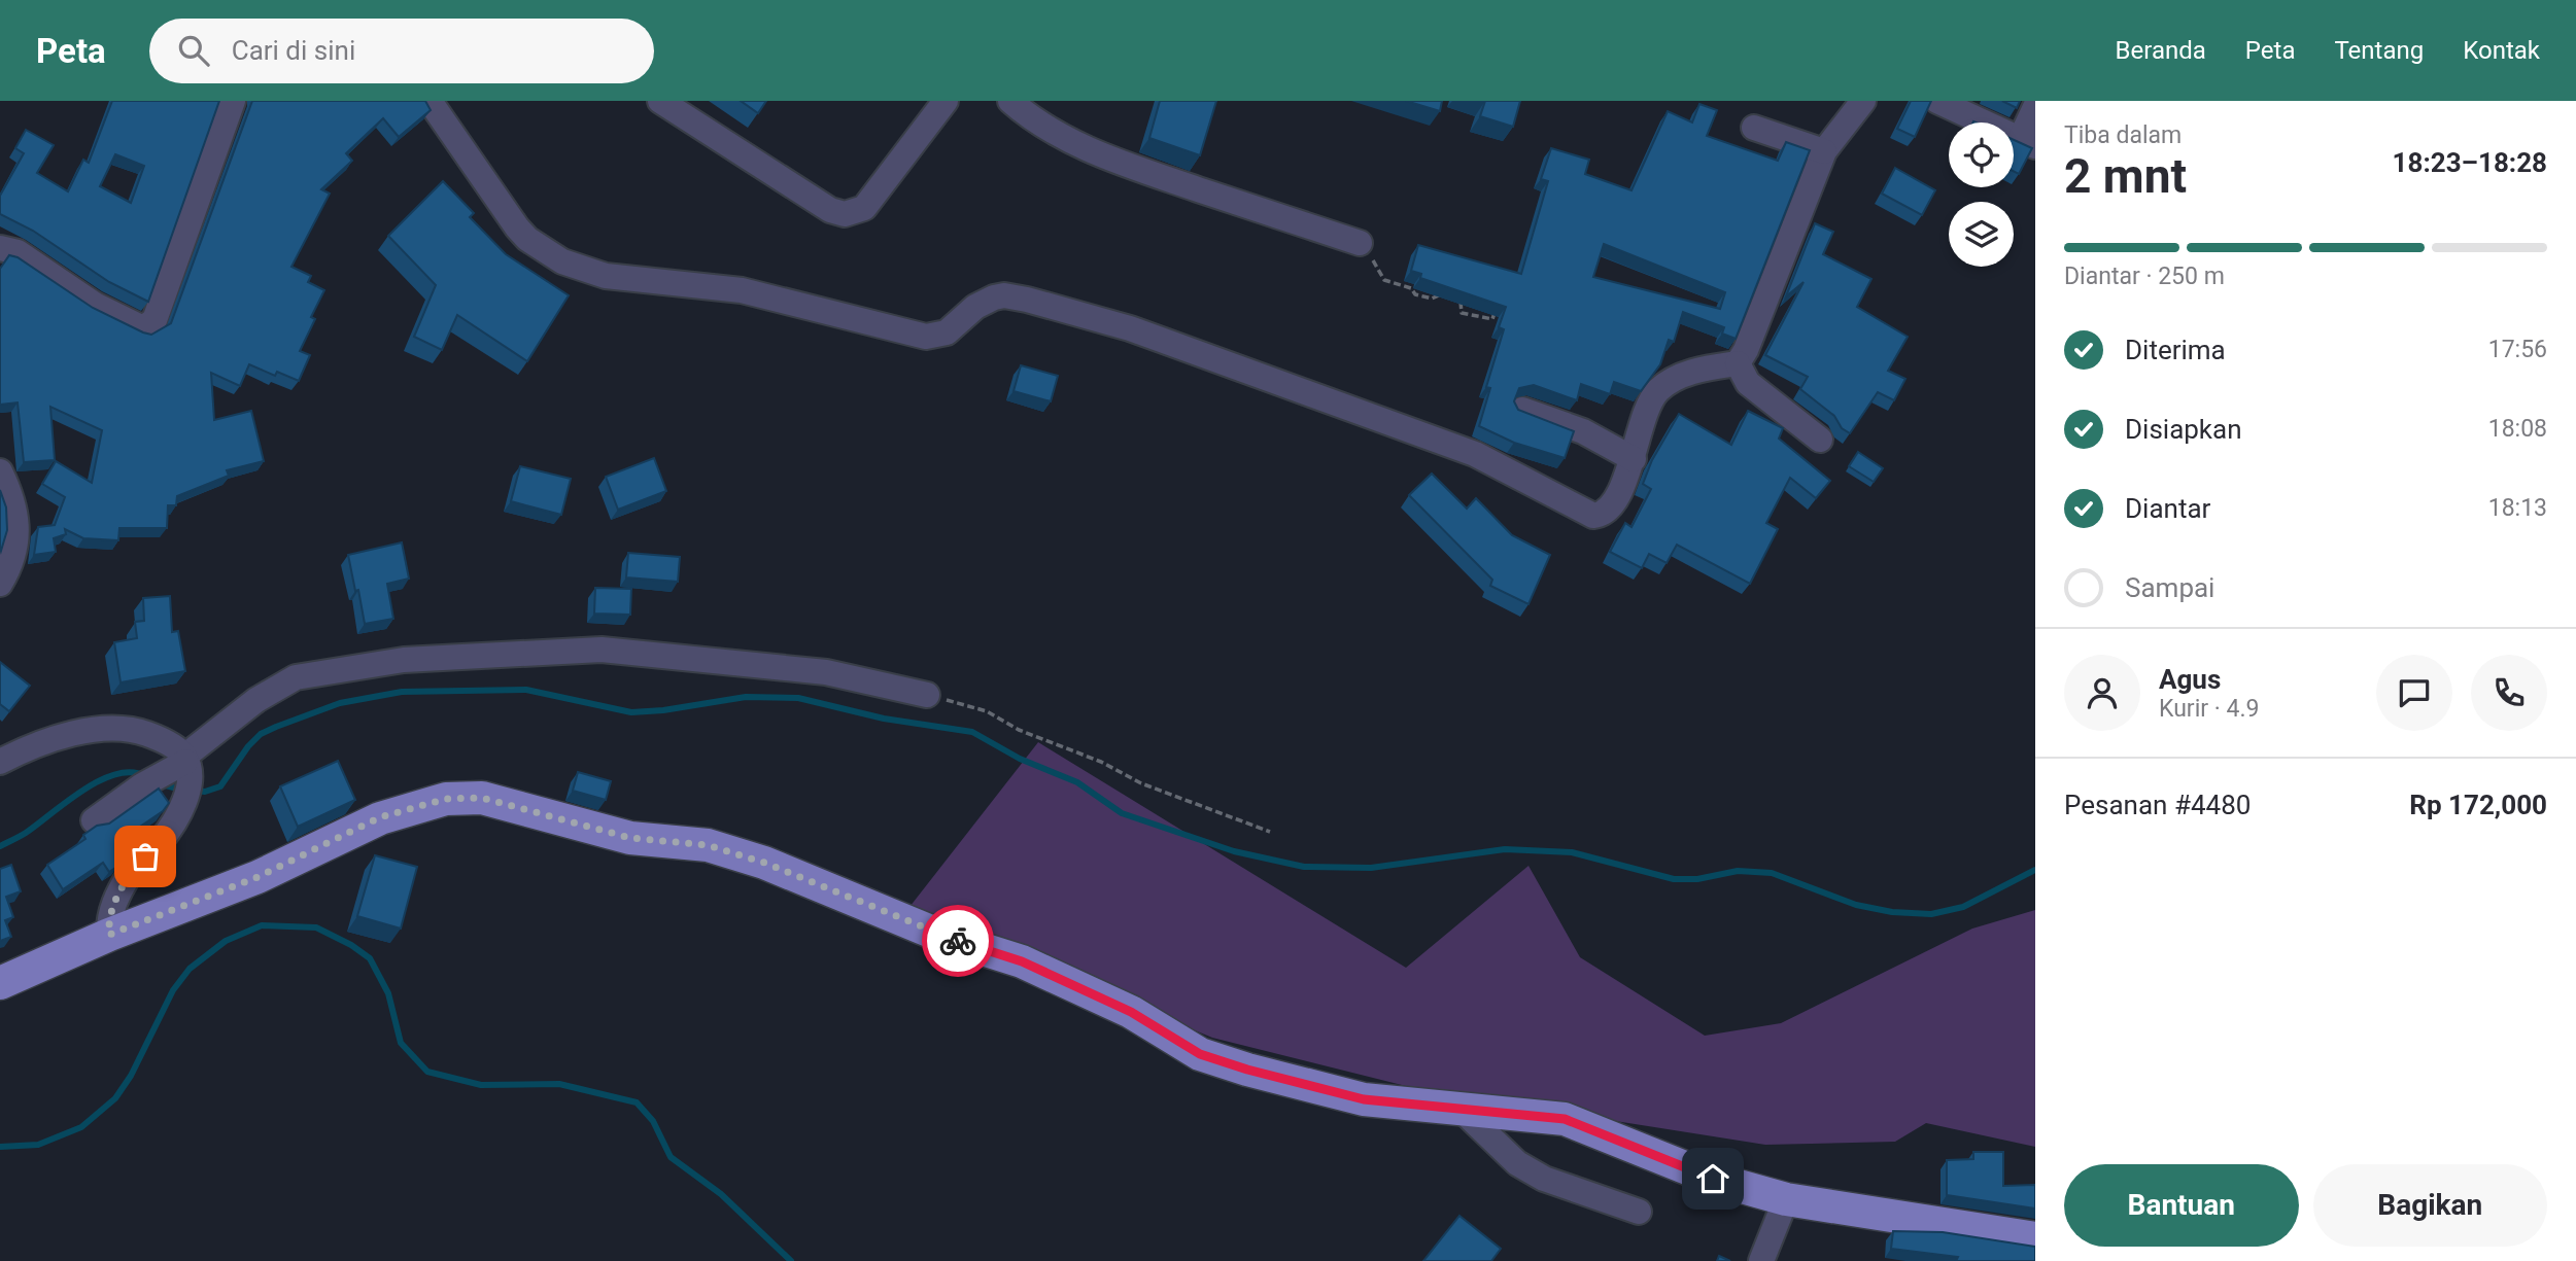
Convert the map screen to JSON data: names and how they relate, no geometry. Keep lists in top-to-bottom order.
{
  "page": {
    "header": "Peta",
    "search": "Cari di sini",
    "nav": [
      "Beranda",
      "Peta",
      "Tentang",
      "Kontak"
    ],
    "heading": ["2 mnt", "Tiba dalam", "18:23–18:28"],
    "panel": [
      "Agus",
      "Kurir · 4.9",
      "Pesanan #4480",
      "Rp 172,000"
    ],
    "bar": "Diantar · 250 m",
    "list": [
      ["Diterima", "17:56"],
      ["Disiapkan", "18:08"],
      ["Diantar", "18:13"],
      "Sampai"
    ],
    "buttons": ["Bantuan", "Bagikan"]
  }
}
